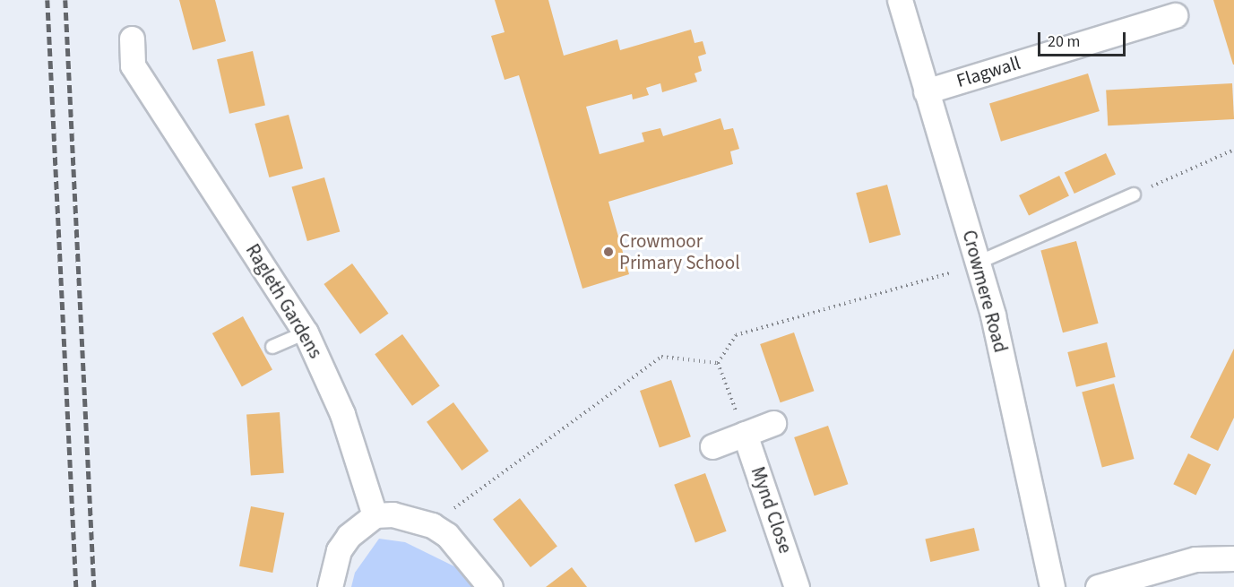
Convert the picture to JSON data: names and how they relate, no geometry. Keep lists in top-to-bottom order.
{
  "streets": {
    "street": [
      "Flagwall",
      "Crowmere Road",
      "Ragleth Gardens",
      "Mynd Close"
    ]
  },
  "crossings": [
    ["Flagwall", "Crowmere Road"]
  ],
  "places": ["Crowmoor Primary School"],
  "scale_bar": "20 m"
}
